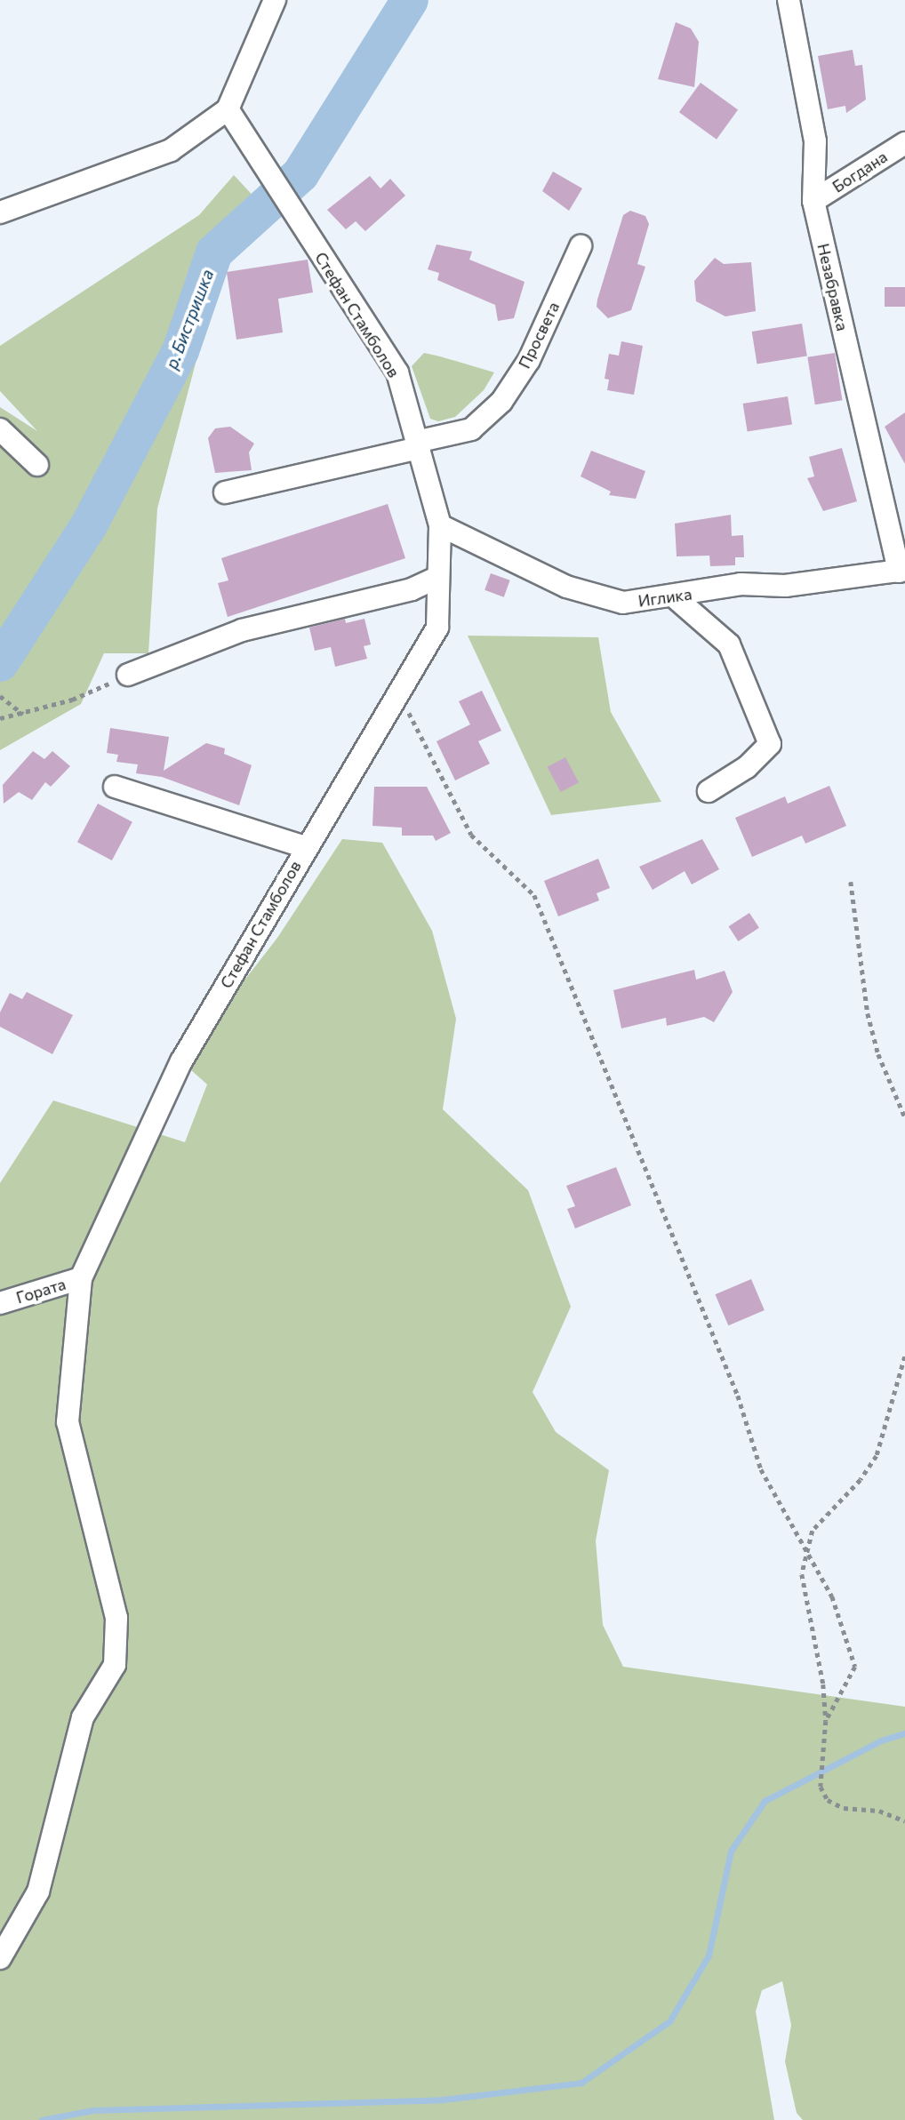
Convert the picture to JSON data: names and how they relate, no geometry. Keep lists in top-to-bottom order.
{
  "streets": {
    "street": [
      "Богдана",
      "Незабравка",
      "Стефан Стамболов",
      "Просвета",
      "Иглика",
      "Гората"
    ]
  },
  "crossings": [
    ["Богдана", "Незабравка"],
    ["Незабравка", "Иглика"],
    ["Стефан Стамболов", "Просвета"],
    ["Стефан Стамболов", "Иглика"],
    ["Стефан Стамболов", "Гората"]
  ],
  "water": ["р. Бистришка"]
}
